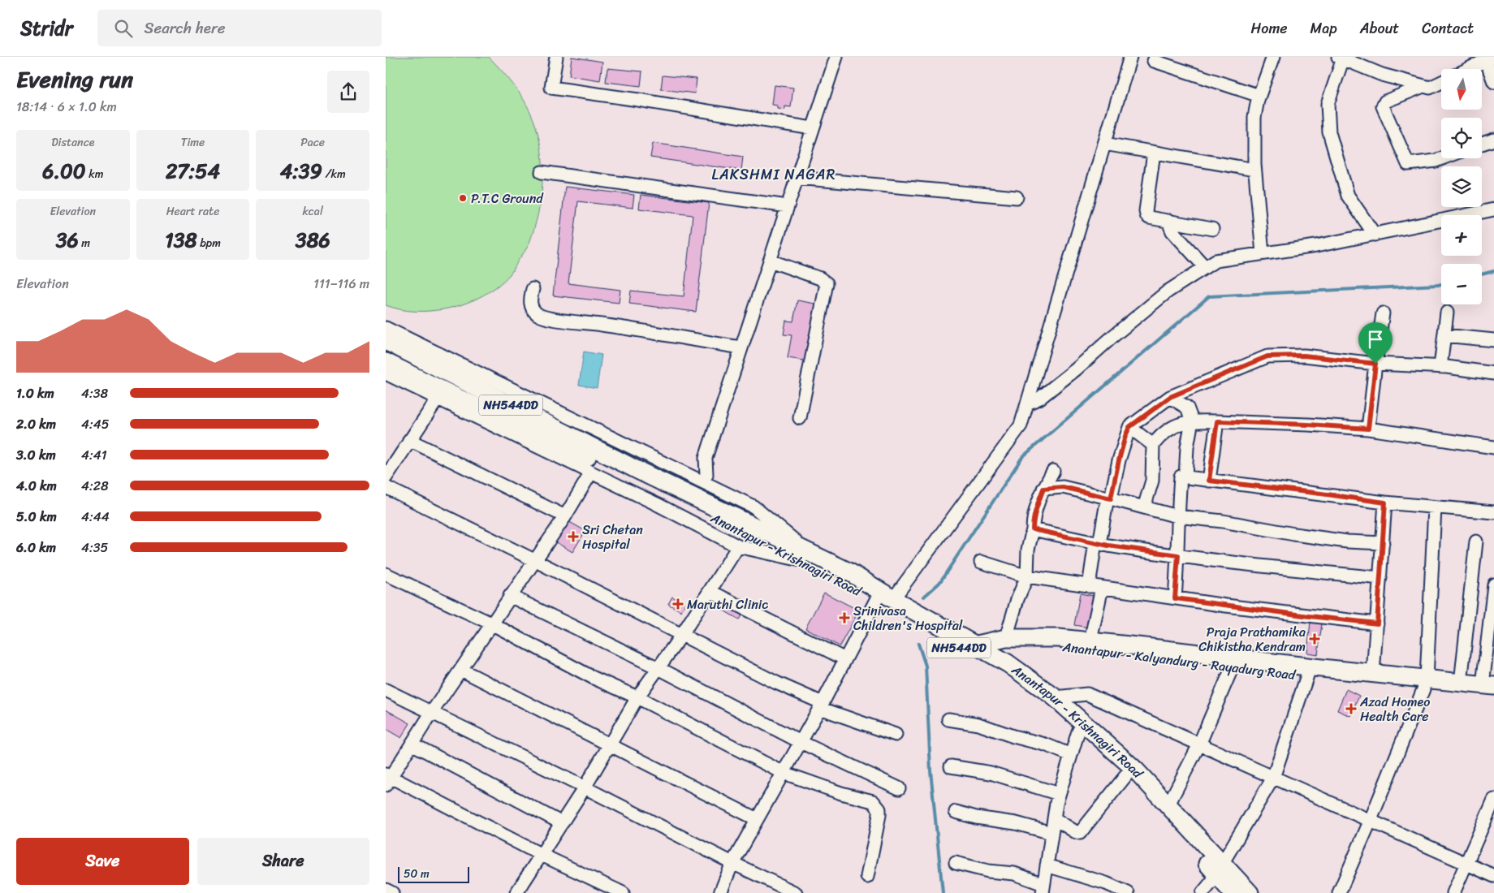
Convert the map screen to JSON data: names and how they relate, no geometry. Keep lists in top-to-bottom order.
{
  "streets": {
    "highway": ["NH544DD", "Anantapur - Krishnagiri Road", "Anantapur - Kalyandurg - Rayadurg Road"]
  },
  "crossings": [
    ["NH544DD", "Anantapur - Krishnagiri Road"],
    ["Anantapur - Krishnagiri Road", "Anantapur - Kalyandurg - Rayadurg Road"]
  ],
  "districts": ["LAKSHMI NAGAR"],
  "places": {
    "other": ["P.T.C Ground"],
    "health": [
      "Sri Chetan Hospital",
      "Maruthi Clinic",
      "Srinivasa Children's Hospital",
      "Praja Prathamika Chikistha Kendram",
      "Azad Homeo Health Care"
    ]
  },
  "scale_bar": "50 m",
  "north": "bottom",
  "page": {
    "header": "Stridr",
    "search": "Search here",
    "nav": [
      "Home",
      "Map",
      "About",
      "Contact"
    ],
    "heading": ["Evening run", "18:14 · 6 × 1.0 km"],
    "map_buttons": ["+", "−"],
    "stats": [
      ["Distance", "6.00 km"],
      ["Time", "27:54"],
      ["Pace", "4:39 /km"],
      ["Elevation", "36 m"],
      ["Heart rate", "138 bpm"],
      ["kcal", "386"]
    ],
    "chart": ["Elevation", "111–116 m"],
    "list": [
      {
        "name": "1.0 km",
        "note": "4:38"
      },
      {
        "name": "2.0 km",
        "note": "4:45"
      },
      {
        "name": "3.0 km",
        "note": "4:41"
      },
      {
        "name": "4.0 km",
        "note": "4:28"
      },
      {
        "name": "5.0 km",
        "note": "4:44"
      },
      {
        "name": "6.0 km",
        "note": "4:35"
      }
    ],
    "buttons": ["Save", "Share"],
    "scale": "50 m"
  }
}
